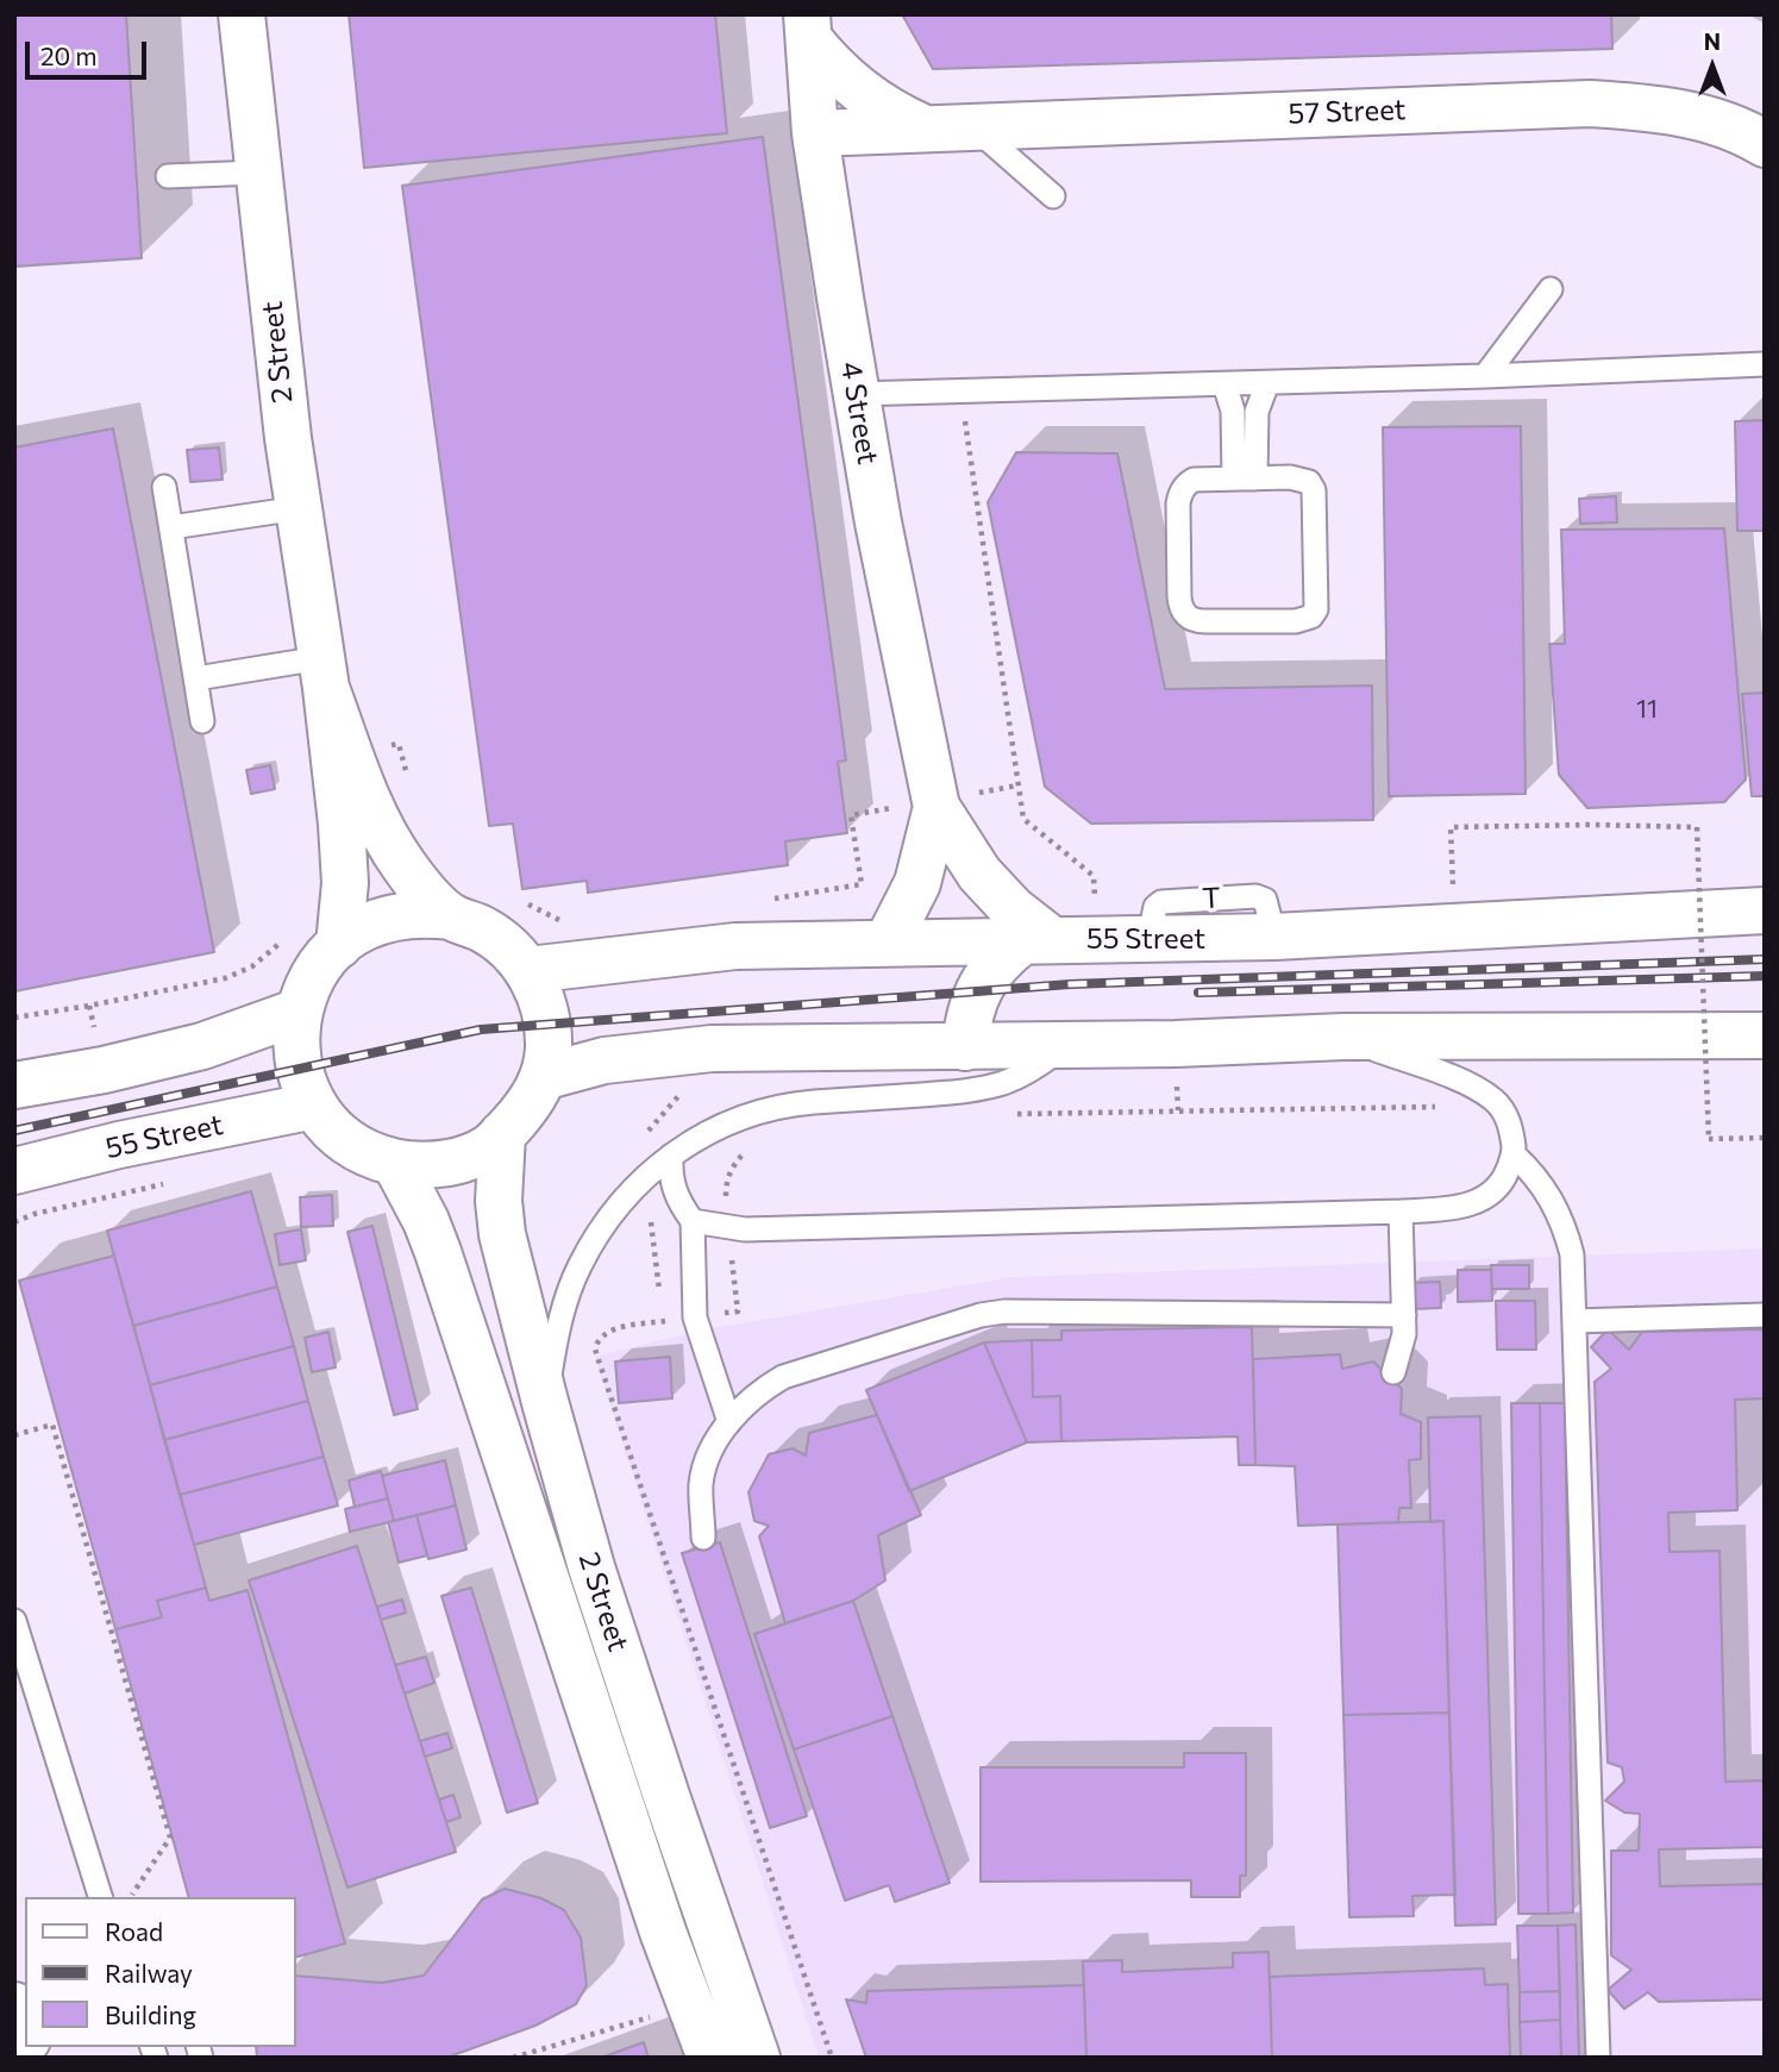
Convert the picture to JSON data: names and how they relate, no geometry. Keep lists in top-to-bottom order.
{
  "streets": {
    "street": [
      "57 Street",
      "2 Street",
      "4 Street",
      "55 Street"
    ]
  },
  "crossings": [
    ["57 Street", "4 Street"],
    ["2 Street", "55 Street"],
    ["4 Street", "55 Street"]
  ],
  "house_numbers": ["11"],
  "legend": ["Road", "Railway", "Building"],
  "scale_bar": "20 m",
  "north": "top"
}
